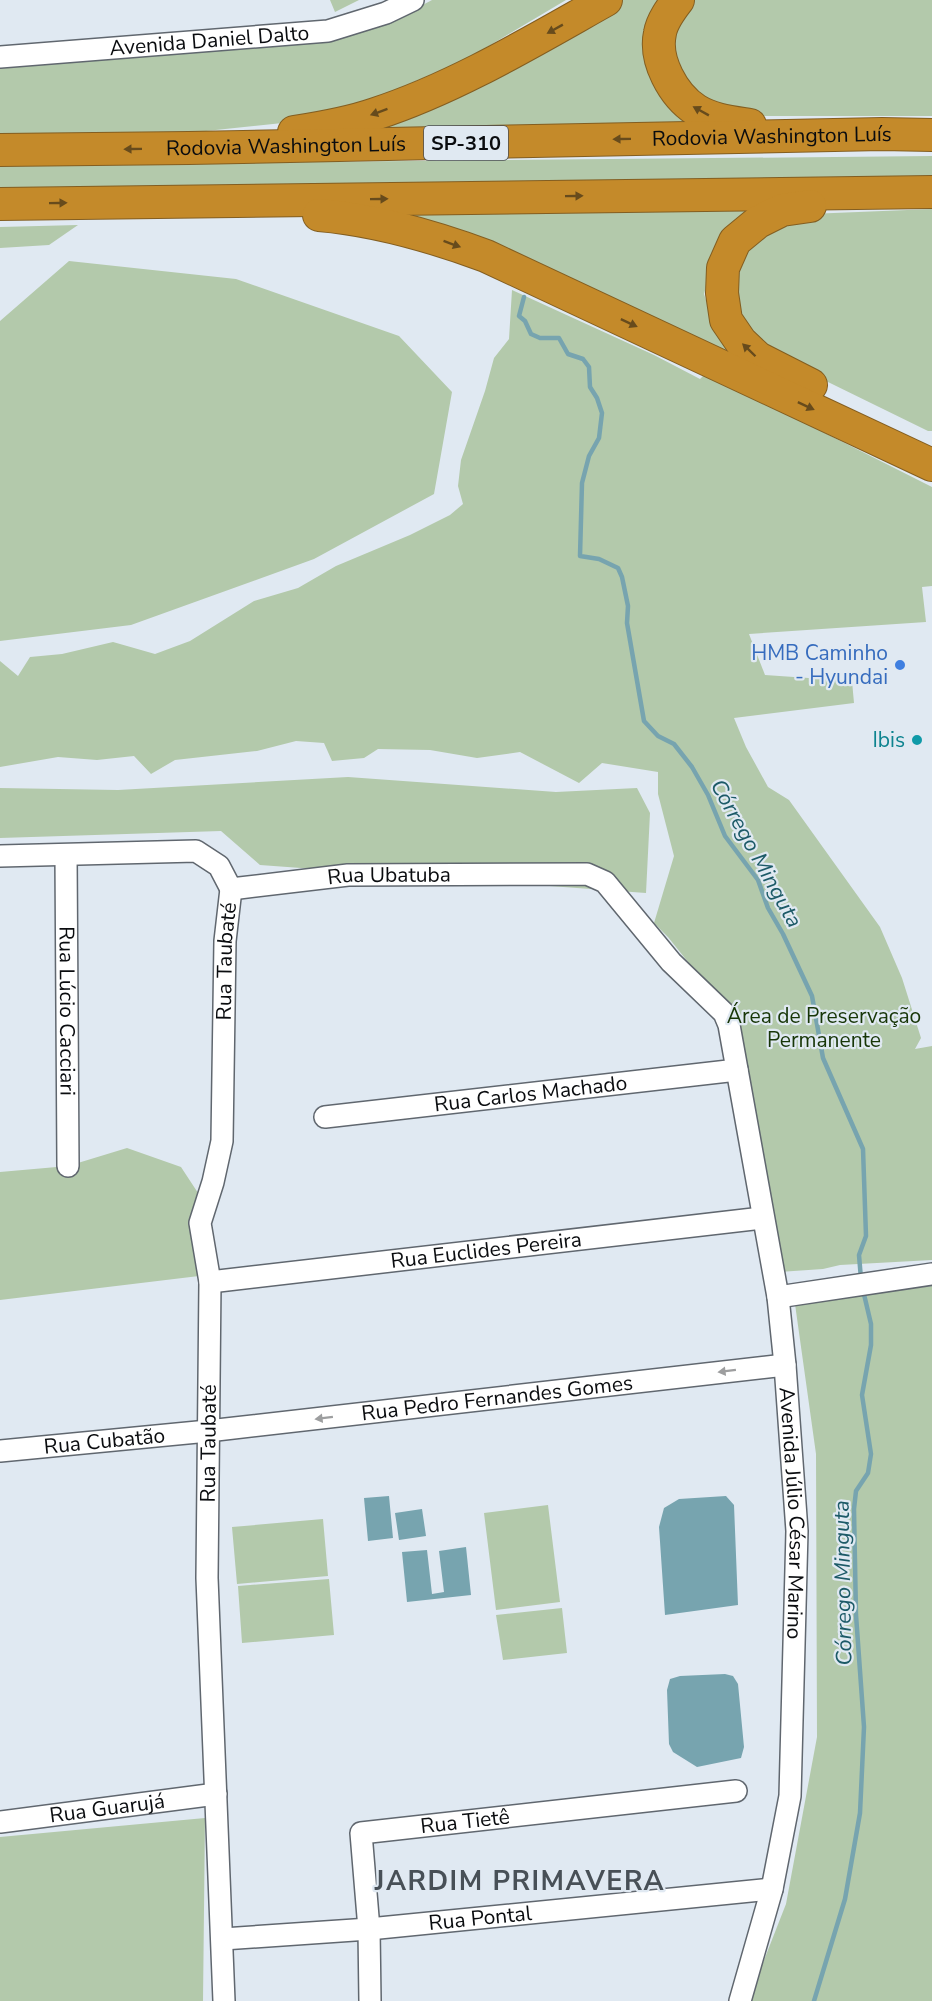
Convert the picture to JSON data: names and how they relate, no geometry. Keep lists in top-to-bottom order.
{
  "streets": {
    "highway": ["Rodovia Washington Luís", "SP-310"],
    "street": [
      "Avenida Daniel Dalto",
      "Rua Ubatuba",
      "Rua Taubaté",
      "Rua Lúcio Cacciari",
      "Rua Carlos Machado",
      "Rua Euclides Pereira",
      "Rua Pedro Fernandes Gomes",
      "Rua Cubatão",
      "Avenida Júlio César Marino",
      "Rua Guarujá",
      "Rua Tietê",
      "Rua Pontal"
    ]
  },
  "crossings": [
    ["Rua Ubatuba", "Rua Taubaté"],
    ["Rua Ubatuba", "Avenida Júlio César Marino"],
    ["Rua Taubaté", "Rua Euclides Pereira"],
    ["Rua Taubaté", "Rua Pedro Fernandes Gomes"],
    ["Rua Taubaté", "Rua Cubatão"],
    ["Rua Taubaté", "Rua Guarujá"],
    ["Rua Taubaté", "Rua Pontal"],
    ["Rua Carlos Machado", "Avenida Júlio César Marino"],
    ["Rua Euclides Pereira", "Avenida Júlio César Marino"],
    ["Rua Pedro Fernandes Gomes", "Rua Cubatão"],
    ["Rua Pedro Fernandes Gomes", "Avenida Júlio César Marino"],
    ["Avenida Júlio César Marino", "Rua Pontal"],
    ["Rua Tietê", "Rua Pontal"]
  ],
  "one_way": ["Rua Pedro Fernandes Gomes"],
  "districts": ["JARDIM PRIMAVERA"],
  "water": ["Córrego Minguta"],
  "parks": ["Área de Preservação Permanente"],
  "places": ["HMB Caminho - Hyundai", "Ibis"]
}
